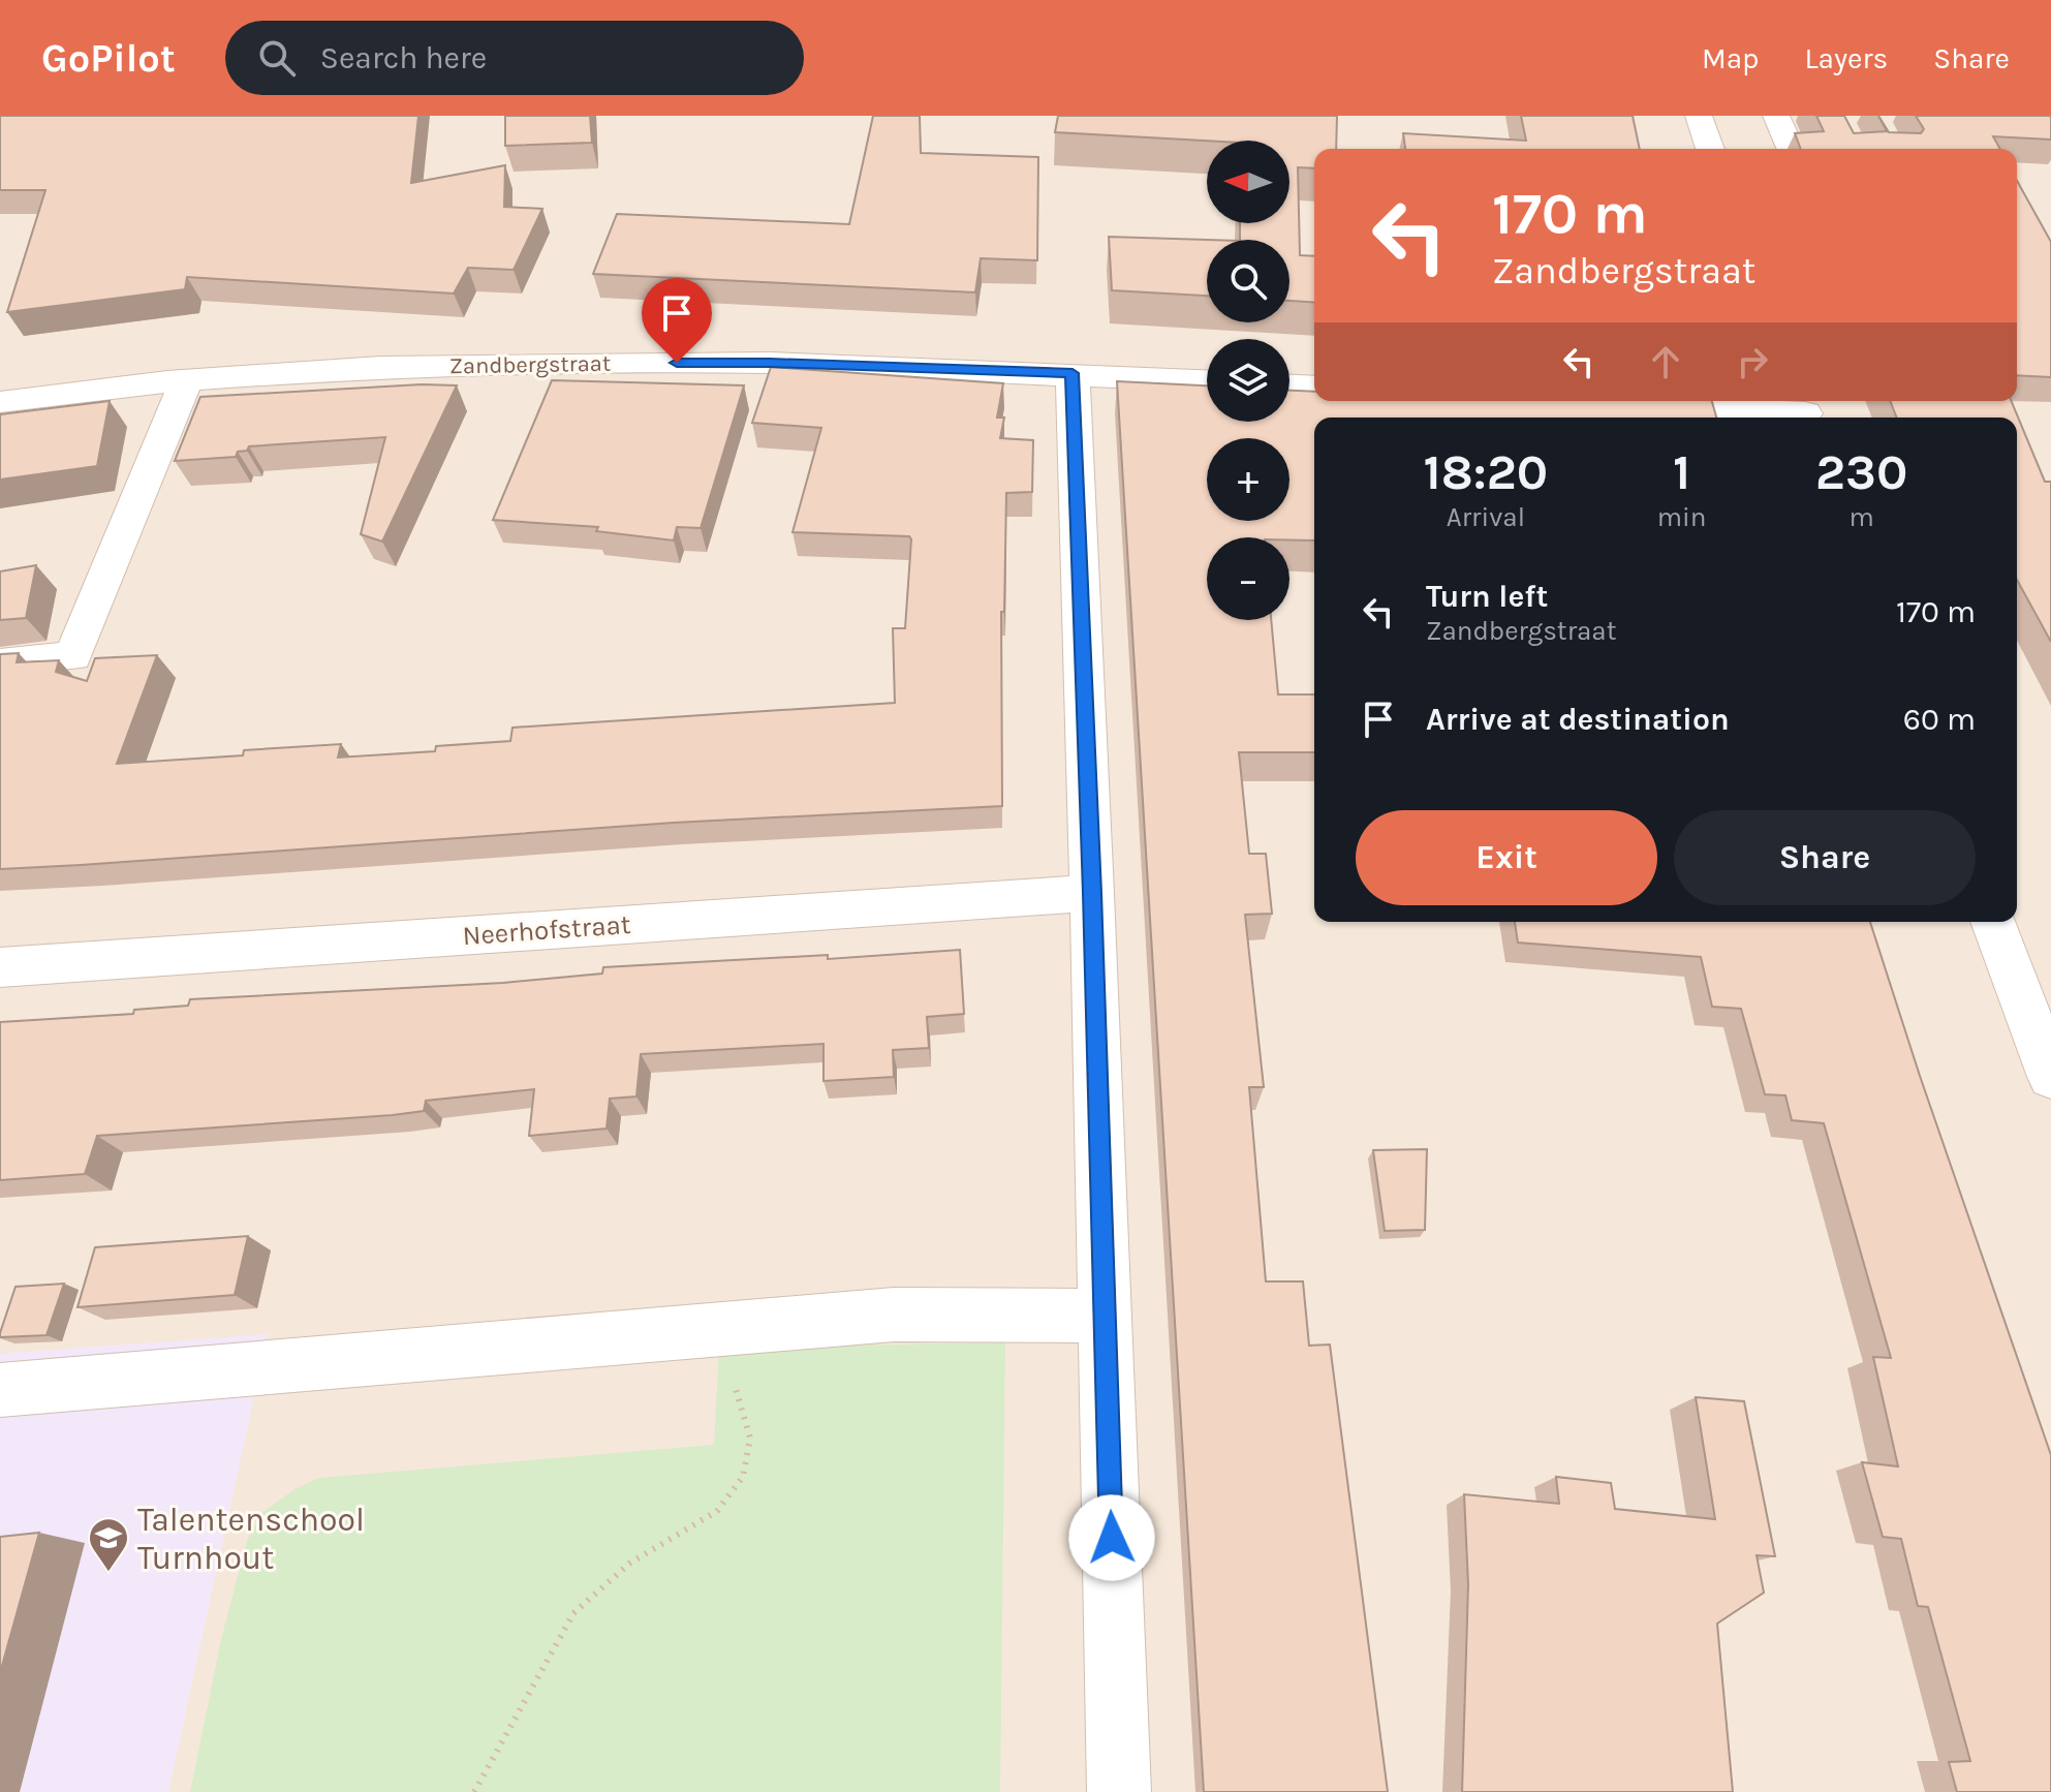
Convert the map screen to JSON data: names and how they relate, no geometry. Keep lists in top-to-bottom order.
{
  "streets": {
    "street": ["Zandbergstraat", "Neerhofstraat"]
  },
  "places": {
    "school or university": ["Talentenschool Turnhout"]
  },
  "north": "left",
  "page": {
    "header": "GoPilot",
    "search": "Search here",
    "nav": ["Map", "Layers", "Share"],
    "map_buttons": ["+", "−"],
    "turn": ["170 m", "Zandbergstraat"],
    "eta": [
      "18:20",
      "Arrival",
      "1",
      "min",
      "230",
      "m"
    ],
    "list": [
      {
        "name": "Turn left",
        "note": "Zandbergstraat",
        "value": "170 m"
      },
      {
        "name": "Arrive at destination",
        "value": "60 m"
      }
    ],
    "buttons": ["Exit", "Share"]
  }
}
